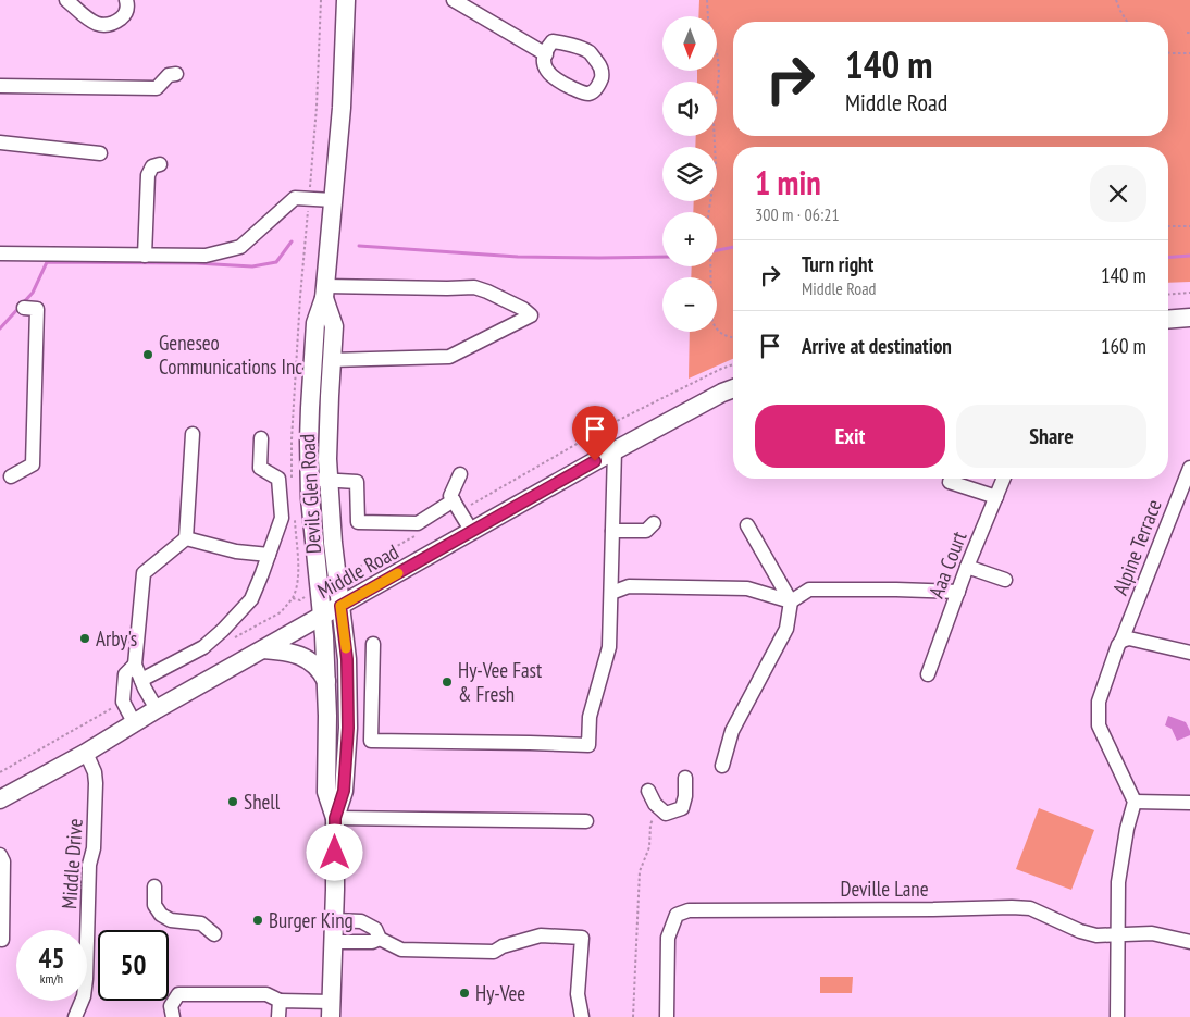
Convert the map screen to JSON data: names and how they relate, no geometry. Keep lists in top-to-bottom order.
{
  "streets": {
    "main road": ["Devils Glen Road", "Middle Road"],
    "street": [
      "Alpine Terrace",
      "Aaa Court",
      "Middle Drive",
      "Deville Lane"
    ]
  },
  "crossings": [
    ["Devils Glen Road", "Middle Road"],
    ["Middle Road", "Middle Drive"]
  ],
  "places": [
    "Geneseo Communications Inc",
    "Arby's",
    "Hy-Vee Fast & Fresh",
    "Shell",
    "Burger King",
    "Hy-Vee"
  ],
  "north": "bottom",
  "page": {
    "map_buttons": ["+", "−"],
    "turn": ["140 m", "Middle Road"],
    "heading": ["1 min", "300 m · 06:21"],
    "list": [
      {
        "name": "Turn right",
        "note": "Middle Road",
        "value": "140 m"
      },
      {
        "name": "Arrive at destination",
        "value": "160 m"
      }
    ],
    "buttons": ["Exit", "Share"],
    "speed": "45 km/h",
    "limit": "50"
  }
}
